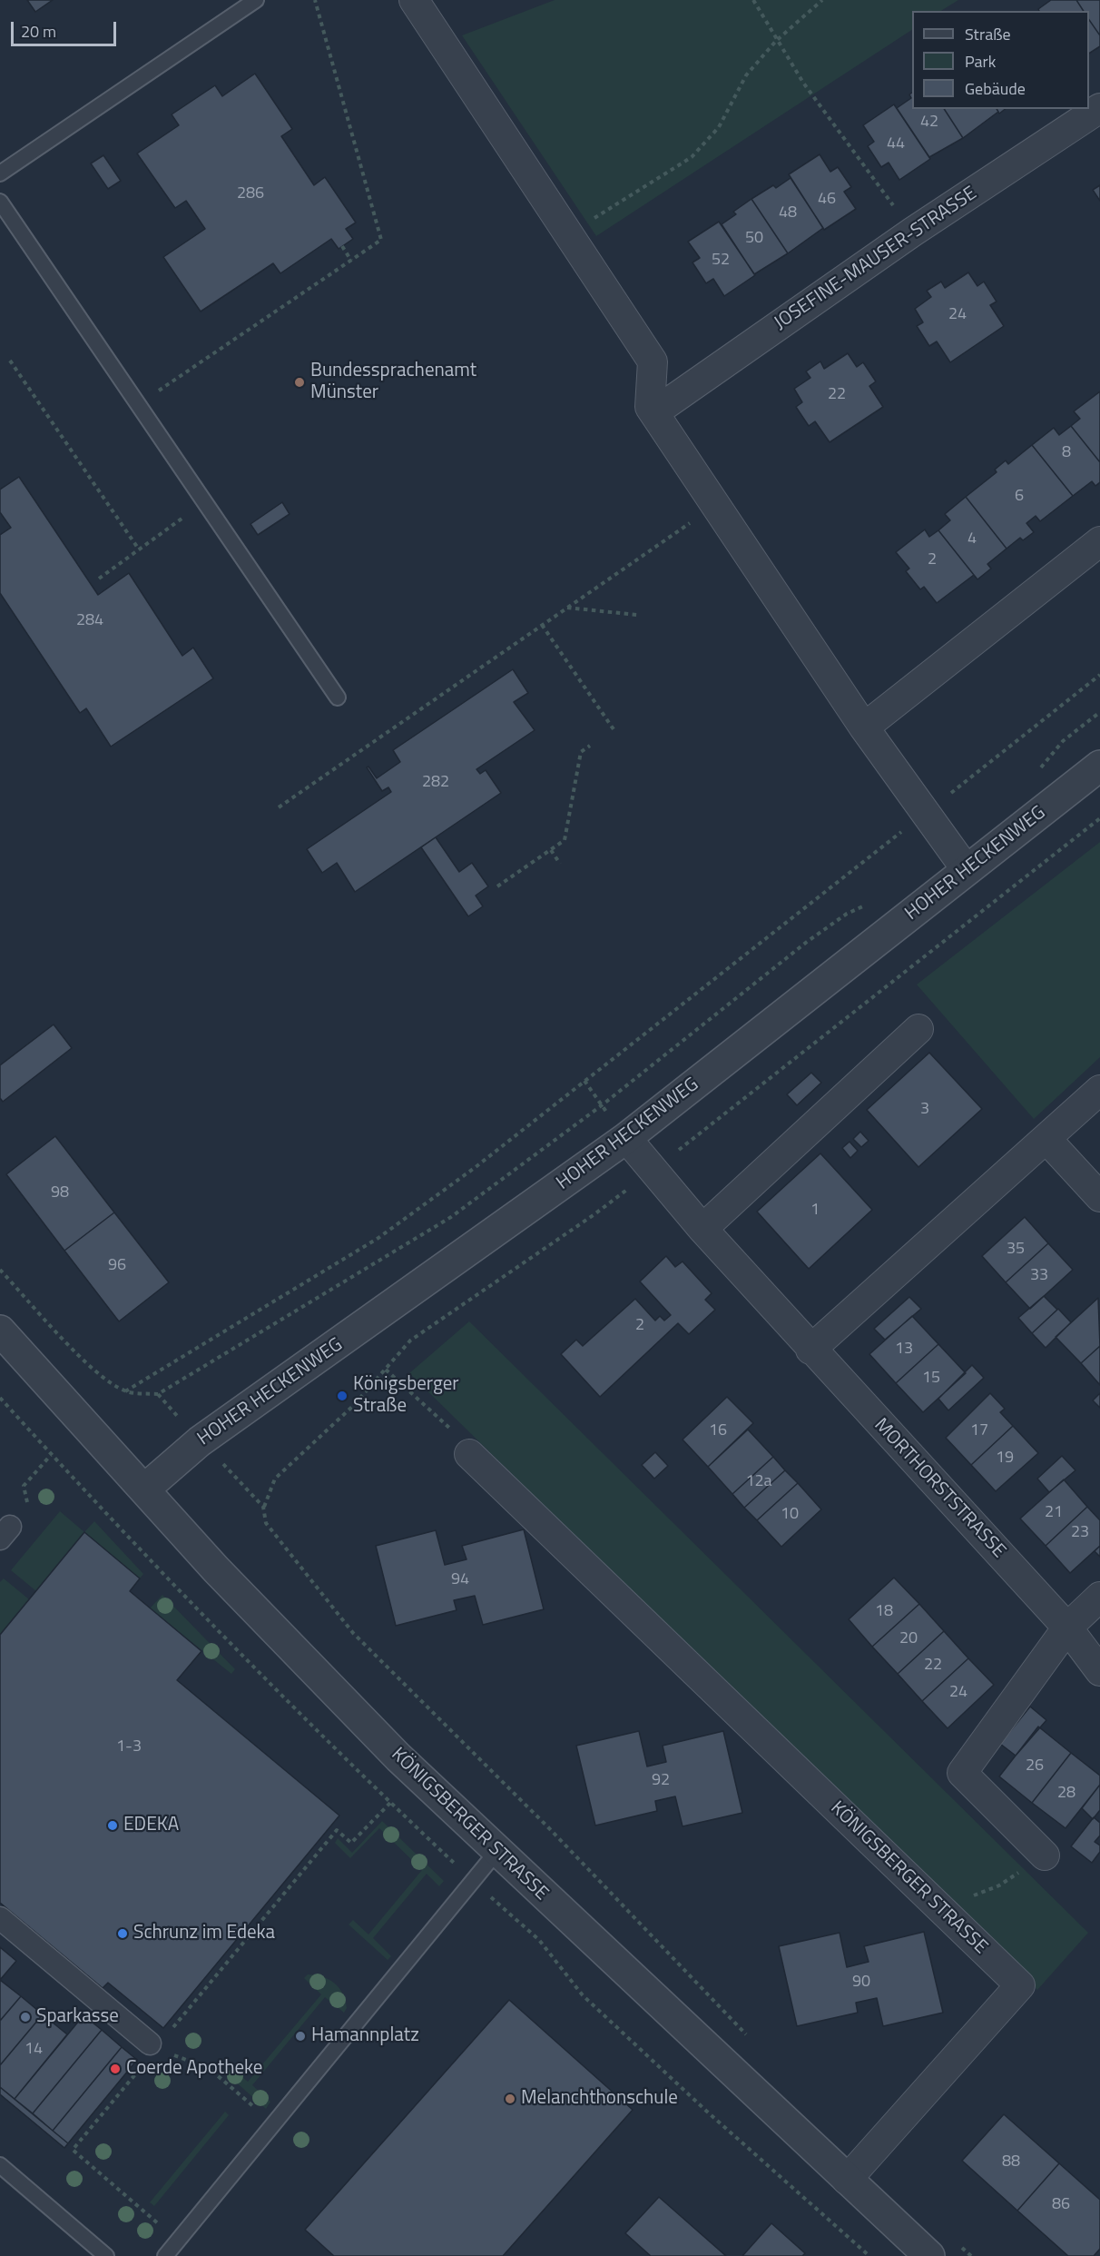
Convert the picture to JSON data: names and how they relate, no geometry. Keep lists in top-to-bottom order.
{
  "streets": {
    "street": [
      "JOSEFINE-MAUSER-STRASSE",
      "HOHER HECKENWEG",
      "MORTHORSTSTRASSE",
      "KÖNIGSBERGER STRASSE"
    ]
  },
  "crossings": [
    ["HOHER HECKENWEG", "MORTHORSTSTRASSE"],
    ["HOHER HECKENWEG", "KÖNIGSBERGER STRASSE"]
  ],
  "places": [
    "Bundessprachenamt Münster",
    "Königsberger Straße",
    "EDEKA",
    "Schrunz im Edeka",
    "Sparkasse",
    "Hamannplatz",
    "Coerde Apotheke",
    "Melanchthonschule"
  ],
  "house_numbers": [
    "42",
    "44",
    "286",
    "46",
    "48",
    "50",
    "52",
    "24",
    "22",
    "8",
    "6",
    "4",
    "2",
    "284",
    "282",
    "3",
    "98",
    "1",
    "35",
    "96",
    "33",
    "2",
    "13",
    "15",
    "16",
    "17",
    "19",
    "12a",
    "21",
    "10",
    "23",
    "94",
    "18",
    "20",
    "22",
    "24",
    "1-3",
    "26",
    "92",
    "28",
    "90",
    "14",
    "88",
    "86"
  ],
  "legend": ["Straße", "Park", "Gebäude"],
  "scale_bar": "20 m"
}
